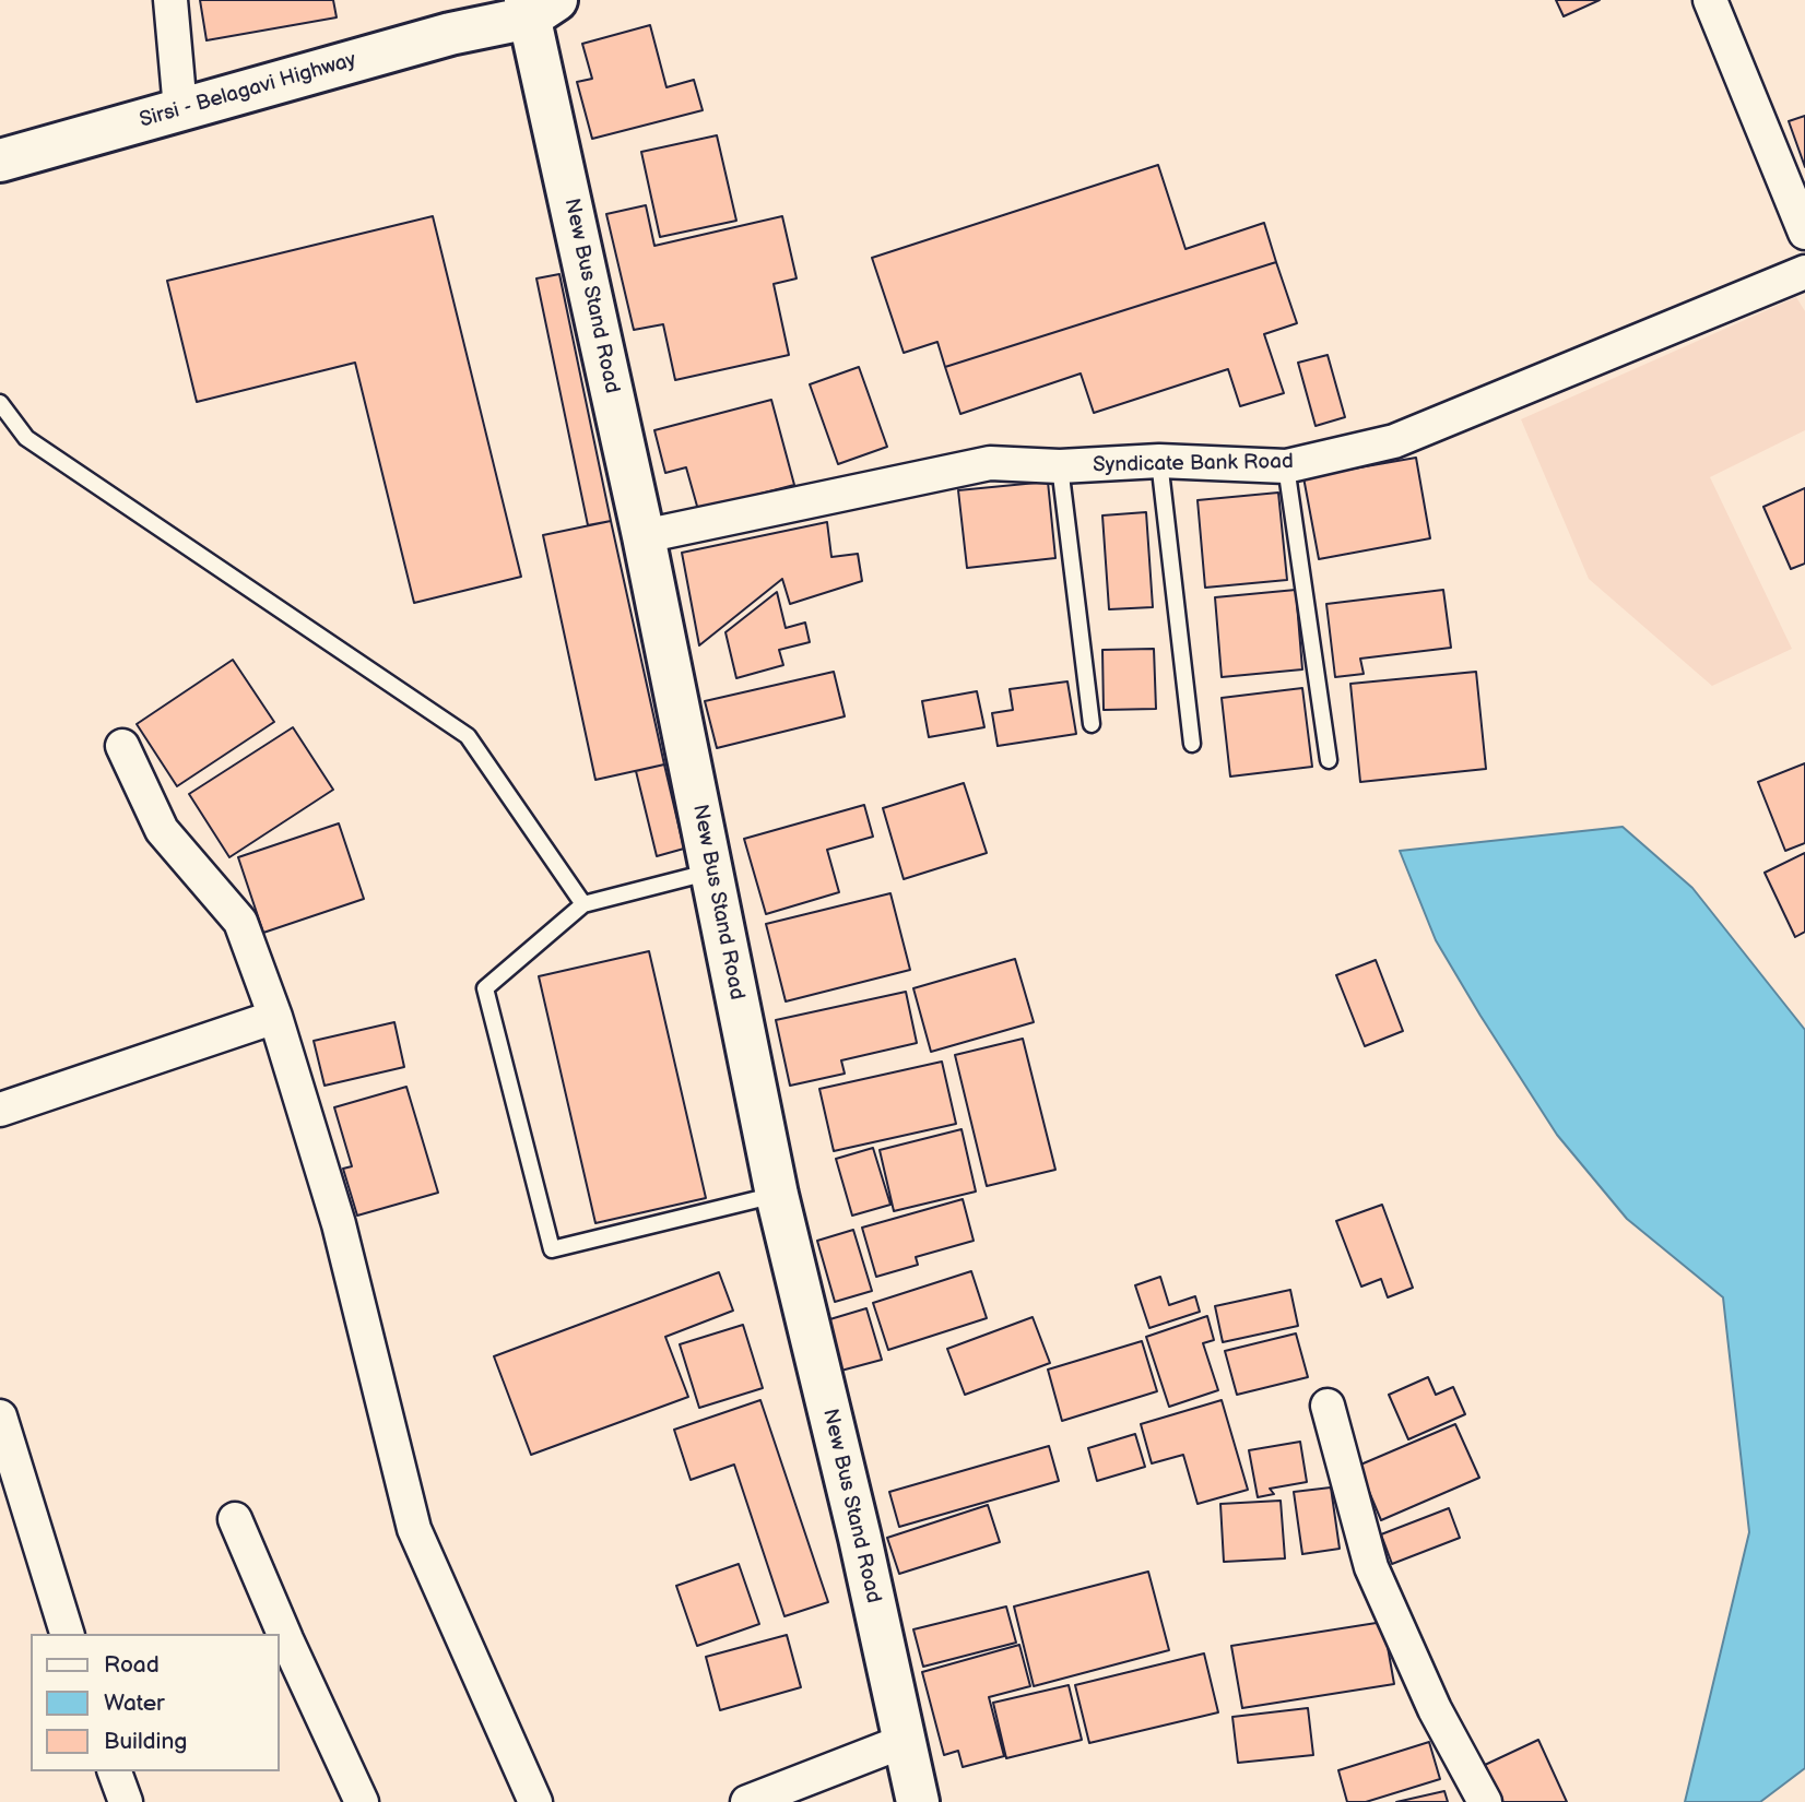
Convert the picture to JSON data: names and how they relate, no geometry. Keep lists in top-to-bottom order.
{
  "streets": {
    "main road": ["Sirsi - Belagavi Highway", "New Bus Stand Road"],
    "street": ["Syndicate Bank Road"]
  },
  "crossings": [
    ["Sirsi - Belagavi Highway", "New Bus Stand Road"],
    ["New Bus Stand Road", "Syndicate Bank Road"]
  ],
  "legend": ["Road", "Water", "Building"]
}
